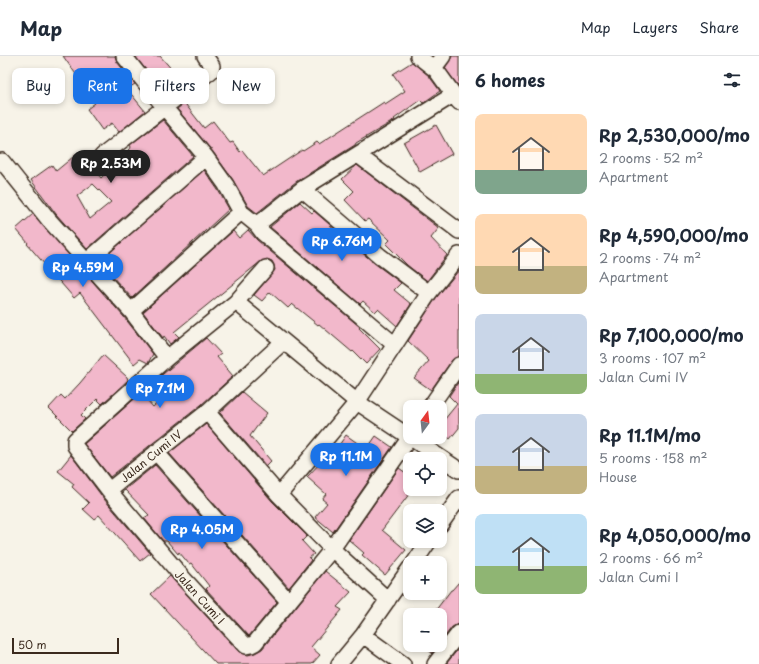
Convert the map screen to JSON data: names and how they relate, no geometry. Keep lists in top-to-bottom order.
{
  "streets": {
    "street": ["Jalan Cumi IV", "Jalan Cumi I"]
  },
  "crossings": [
    ["Jalan Cumi IV", "Jalan Cumi I"]
  ],
  "scale_bar": "50 m",
  "north": "top",
  "page": {
    "header": "Map",
    "nav": ["Map", "Layers", "Share"],
    "heading": "6 homes",
    "chip": [
      "Buy",
      "Rent",
      "Filters",
      "New"
    ],
    "list": [
      {
        "name": "Rp 2,530,000/mo",
        "note": "2 rooms · 52 m² · Apartment"
      },
      {
        "name": "Rp 4,590,000/mo",
        "note": "2 rooms · 74 m² · Apartment"
      },
      {
        "name": "Rp 7,100,000/mo",
        "note": "3 rooms · 107 m² · Jalan Cumi IV"
      },
      {
        "name": "Rp 11.1M/mo",
        "note": "5 rooms · 158 m² · House"
      },
      {
        "name": "Rp 4,050,000/mo",
        "note": "2 rooms · 66 m² · Jalan Cumi I"
      }
    ],
    "price": [
      "Rp 2.53M",
      "Rp 6.76M",
      "Rp 4.59M",
      "Rp 7.1M",
      "Rp 11.1M",
      "Rp 4.05M"
    ],
    "map_buttons": ["+", "−"],
    "scale": "50 m"
  }
}
